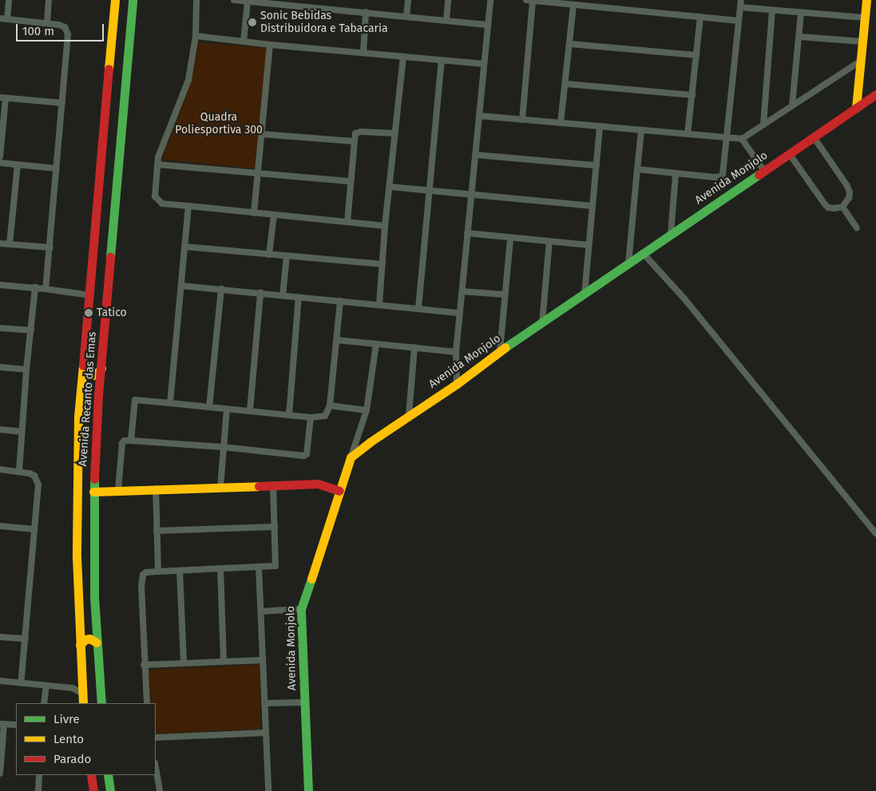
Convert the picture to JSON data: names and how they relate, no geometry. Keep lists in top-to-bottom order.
{
  "streets": {
    "main road": ["Avenida Monjolo", "Avenida Recanto das Emas"]
  },
  "parks": ["Quadra Poliesportiva 300"],
  "places": ["Sonic Bebidas Distribuidora e Tabacaria", "Tatico"],
  "legend": ["Livre", "Lento", "Parado"],
  "scale_bar": "100 m"
}
